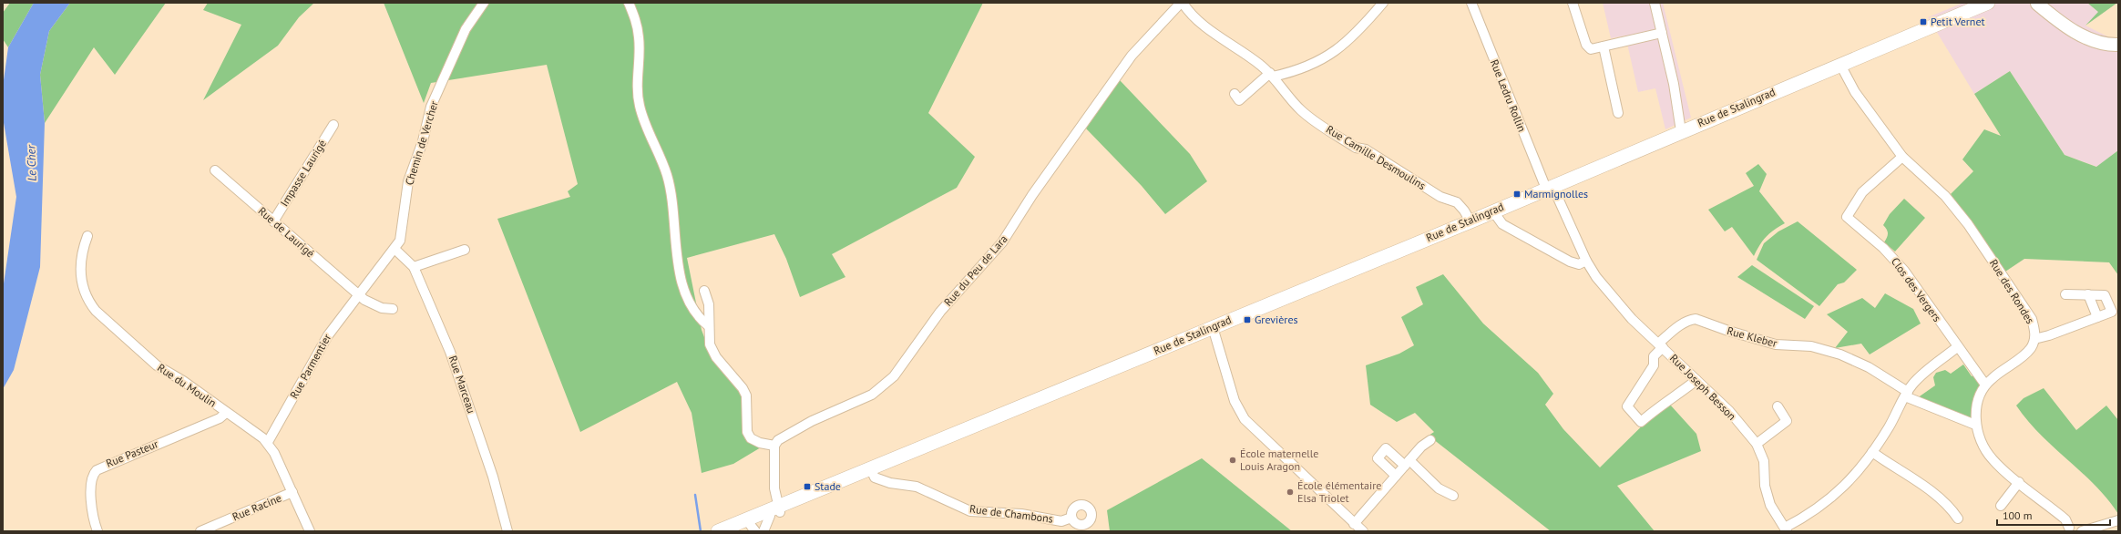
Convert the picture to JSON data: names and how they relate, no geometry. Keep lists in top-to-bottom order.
{
  "streets": {
    "main road": ["Rue de Stalingrad"],
    "street": [
      "Rue Ledru Rollin",
      "Chemin de Vercher",
      "Rue Camille Desmoulins",
      "Impasse Laurigé",
      "Rue de Laurigé",
      "Rue du Peu de Lara",
      "Clos des Vergers",
      "Rue des Rondes",
      "Rue Kleber",
      "Rue Parmentier",
      "Rue Marceau",
      "Rue du Moulin",
      "Rue Joseph Besson",
      "Rue Pasteur",
      "Rue Racine",
      "Rue de Chambons"
    ]
  },
  "crossings": [
    ["Rue Ledru Rollin", "Rue de Stalingrad"],
    ["Rue Ledru Rollin", "Rue Joseph Besson"],
    ["Rue de Stalingrad", "Rue Camille Desmoulins"],
    ["Rue de Stalingrad", "Rue des Rondes"],
    ["Rue de Stalingrad", "Rue de Chambons"],
    ["Chemin de Vercher", "Rue Parmentier"],
    ["Chemin de Vercher", "Rue Marceau"],
    ["Rue Camille Desmoulins", "Rue du Peu de Lara"],
    ["Impasse Laurigé", "Rue de Laurigé"],
    ["Rue de Laurigé", "Rue Parmentier"],
    ["Clos des Vergers", "Rue des Rondes"],
    ["Rue des Rondes", "Rue Kleber"],
    ["Rue Kleber", "Rue Joseph Besson"],
    ["Rue Parmentier", "Rue Marceau"],
    ["Rue Parmentier", "Rue du Moulin"],
    ["Rue du Moulin", "Rue Pasteur"],
    ["Rue du Moulin", "Rue Racine"]
  ],
  "water": ["Le Cher"],
  "places": {
    "transit": [
      "Petit Vernet",
      "Marmignolles",
      "Grevières",
      "Stade"
    ],
    "other": ["École maternelle Louis Aragon", "École élémentaire Elsa Triolet"]
  },
  "scale_bar": "100 m"
}
